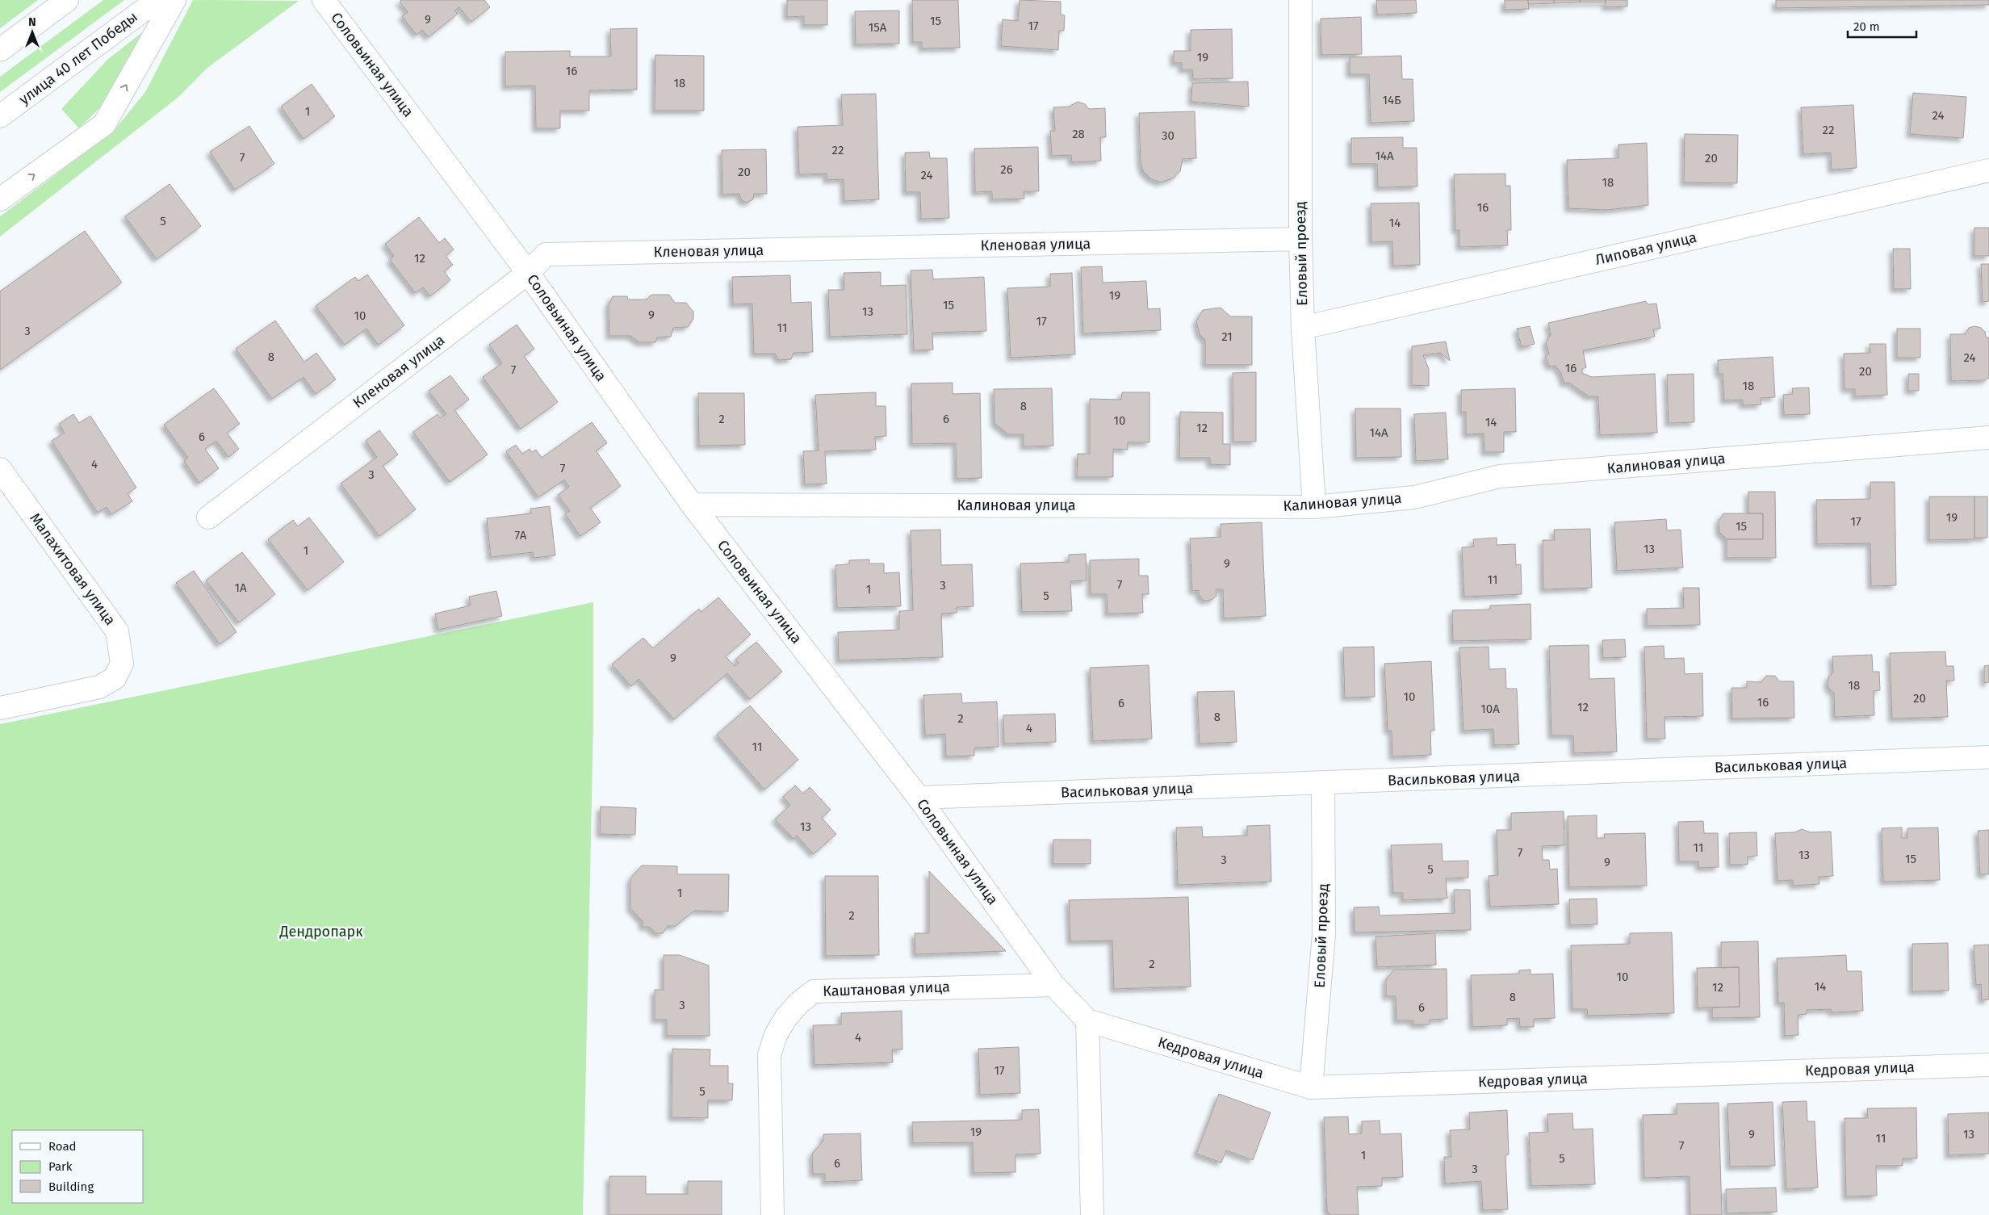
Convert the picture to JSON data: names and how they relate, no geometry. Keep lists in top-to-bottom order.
{
  "streets": {
    "street": [
      "улица 40 лет Победы",
      "Соловьиная улица",
      "Кленовая улица",
      "Липовая улица",
      "Еловый проезд",
      "Калиновая улица",
      "Малахитовая улица",
      "Васильковая улица",
      "Каштановая улица",
      "Кедровая улица"
    ]
  },
  "crossings": [
    ["Соловьиная улица", "Кленовая улица"],
    ["Соловьиная улица", "Калиновая улица"],
    ["Соловьиная улица", "Васильковая улица"],
    ["Соловьиная улица", "Каштановая улица"],
    ["Соловьиная улица", "Кедровая улица"],
    ["Кленовая улица", "Еловый проезд"],
    ["Липовая улица", "Еловый проезд"],
    ["Еловый проезд", "Калиновая улица"],
    ["Еловый проезд", "Васильковая улица"],
    ["Еловый проезд", "Кедровая улица"]
  ],
  "parks": ["Дендропарк"],
  "house_numbers": [
    "9",
    "15",
    "17",
    "15А",
    "19",
    "16",
    "18",
    "14Б",
    "1",
    "24",
    "22",
    "28",
    "30",
    "22",
    "14А",
    "7",
    "20",
    "26",
    "20",
    "24",
    "18",
    "16",
    "5",
    "14",
    "12",
    "19",
    "15",
    "13",
    "9",
    "10",
    "17",
    "11",
    "3",
    "21",
    "8",
    "24",
    "16",
    "7",
    "20",
    "18",
    "8",
    "2",
    "6",
    "10",
    "14",
    "12",
    "14А",
    "6",
    "4",
    "7",
    "3",
    "19",
    "17",
    "15",
    "7А",
    "13",
    "1",
    "9",
    "11",
    "7",
    "3",
    "1А",
    "1",
    "5",
    "9",
    "18",
    "10",
    "20",
    "16",
    "6",
    "12",
    "10А",
    "8",
    "2",
    "4",
    "11",
    "13",
    "11",
    "7",
    "13",
    "15",
    "3",
    "9",
    "5",
    "1",
    "2",
    "2",
    "10",
    "14",
    "12",
    "8",
    "3",
    "6",
    "4",
    "17",
    "5",
    "19",
    "9",
    "13",
    "11",
    "7",
    "1",
    "5",
    "6",
    "3"
  ],
  "legend": ["Road", "Park", "Building"],
  "scale_bar": "20 m",
  "north": "top"
}
